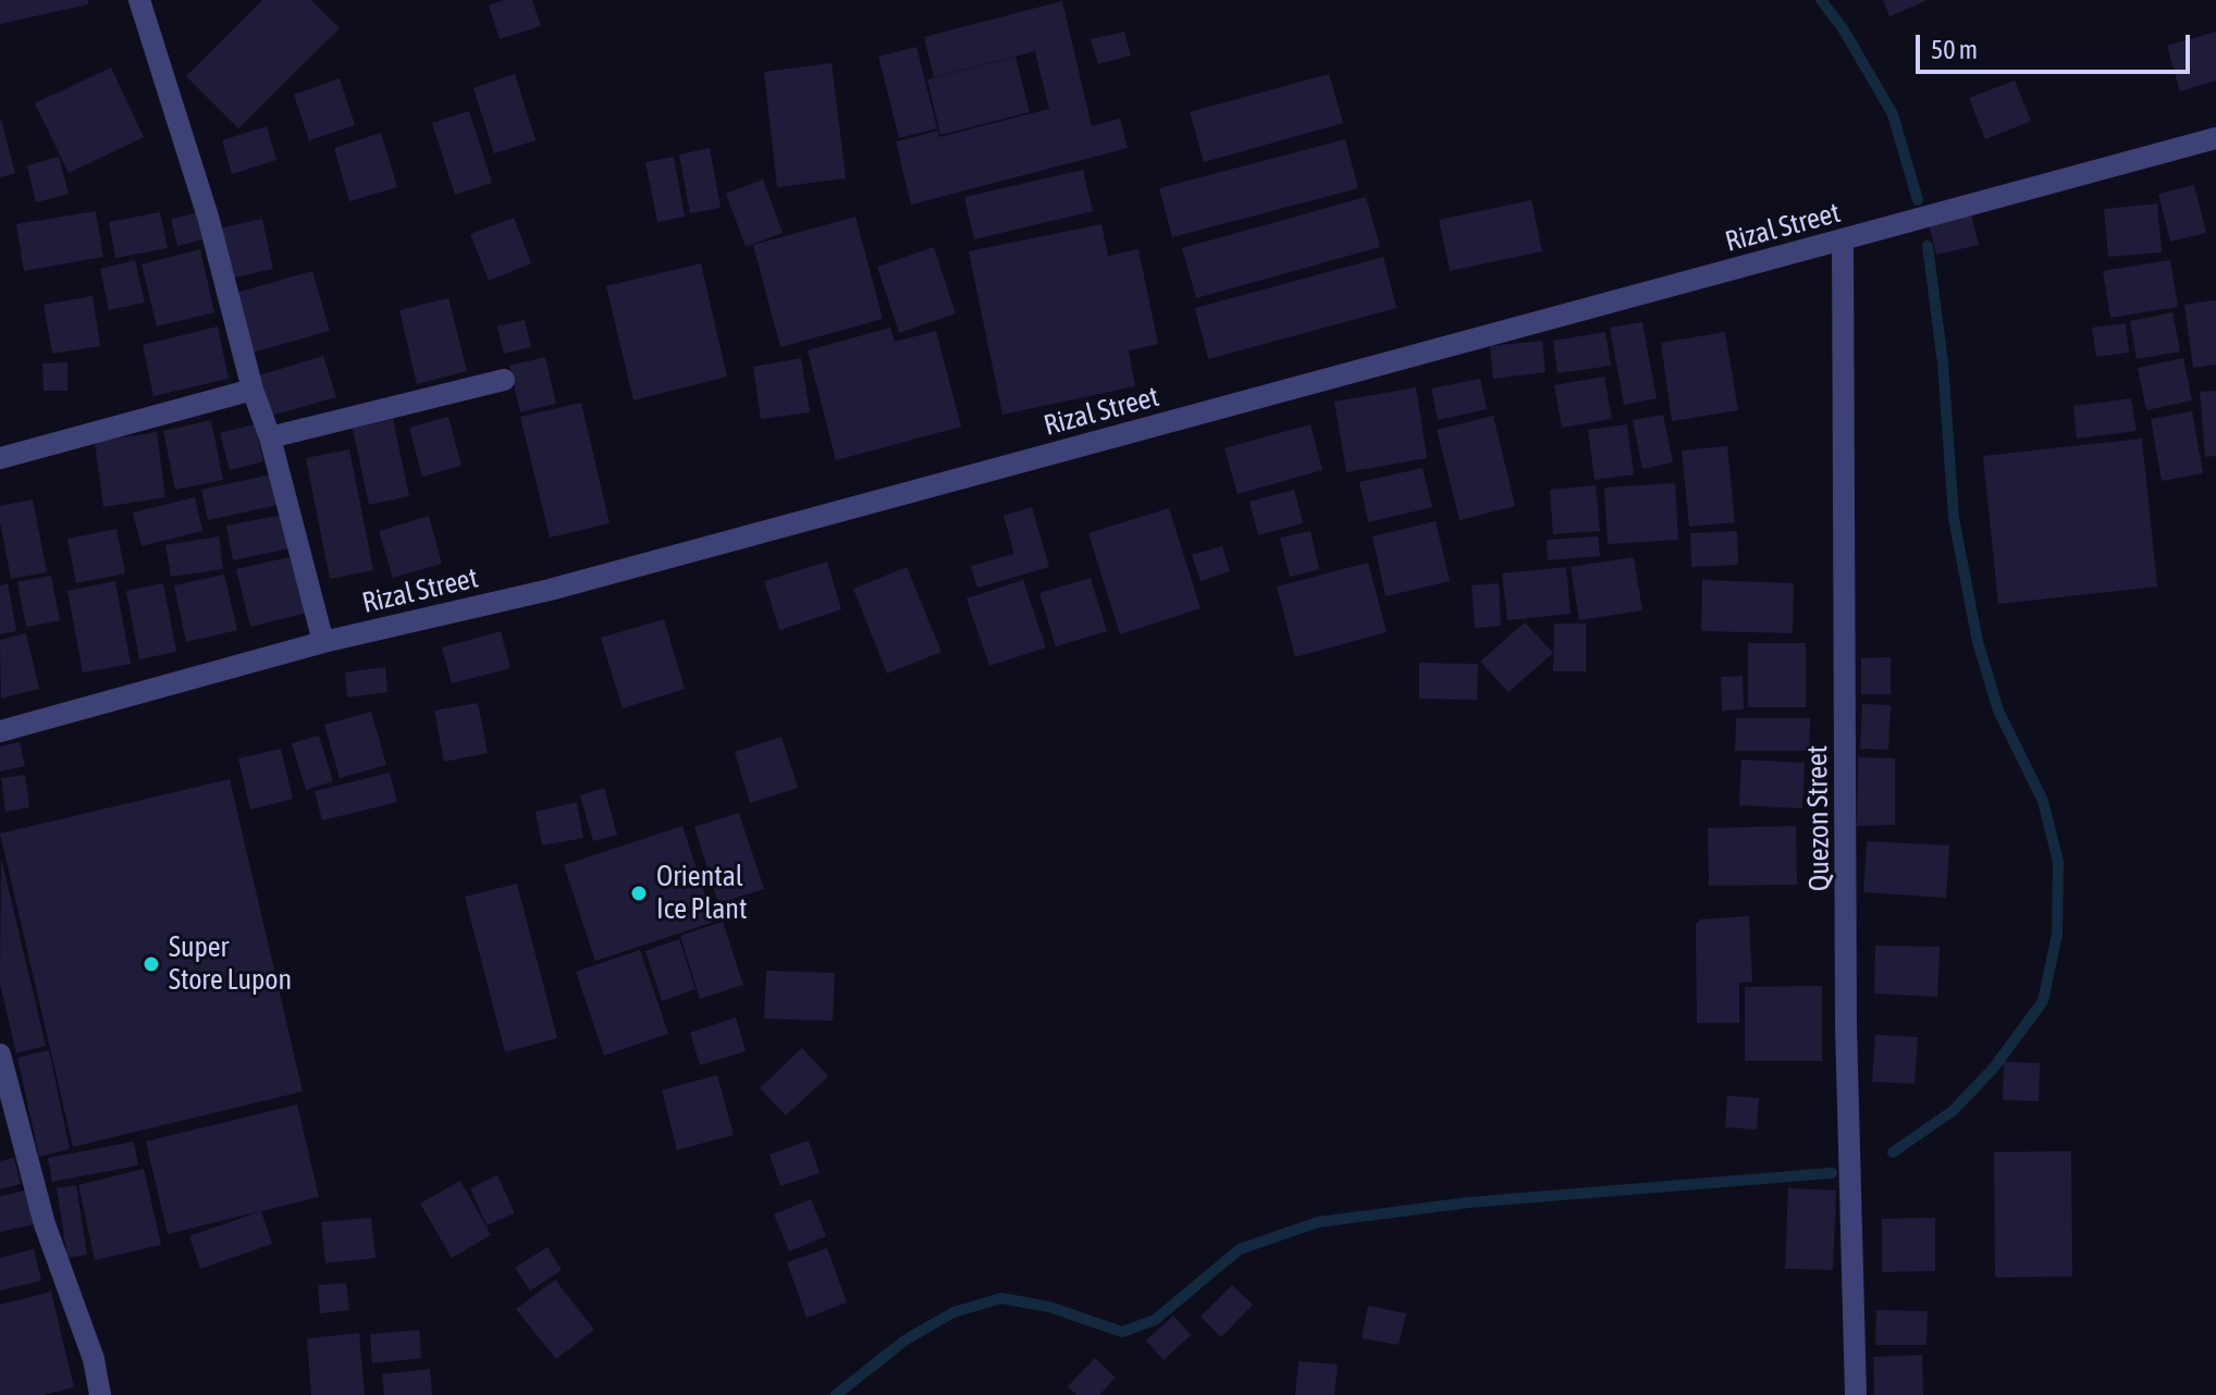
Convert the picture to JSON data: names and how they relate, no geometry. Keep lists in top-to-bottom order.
{
  "streets": {
    "street": ["Rizal Street", "Quezon Street"]
  },
  "crossings": [
    ["Rizal Street", "Quezon Street"]
  ],
  "places": ["Oriental Ice Plant", "Super Store Lupon"],
  "scale_bar": "50 m"
}
